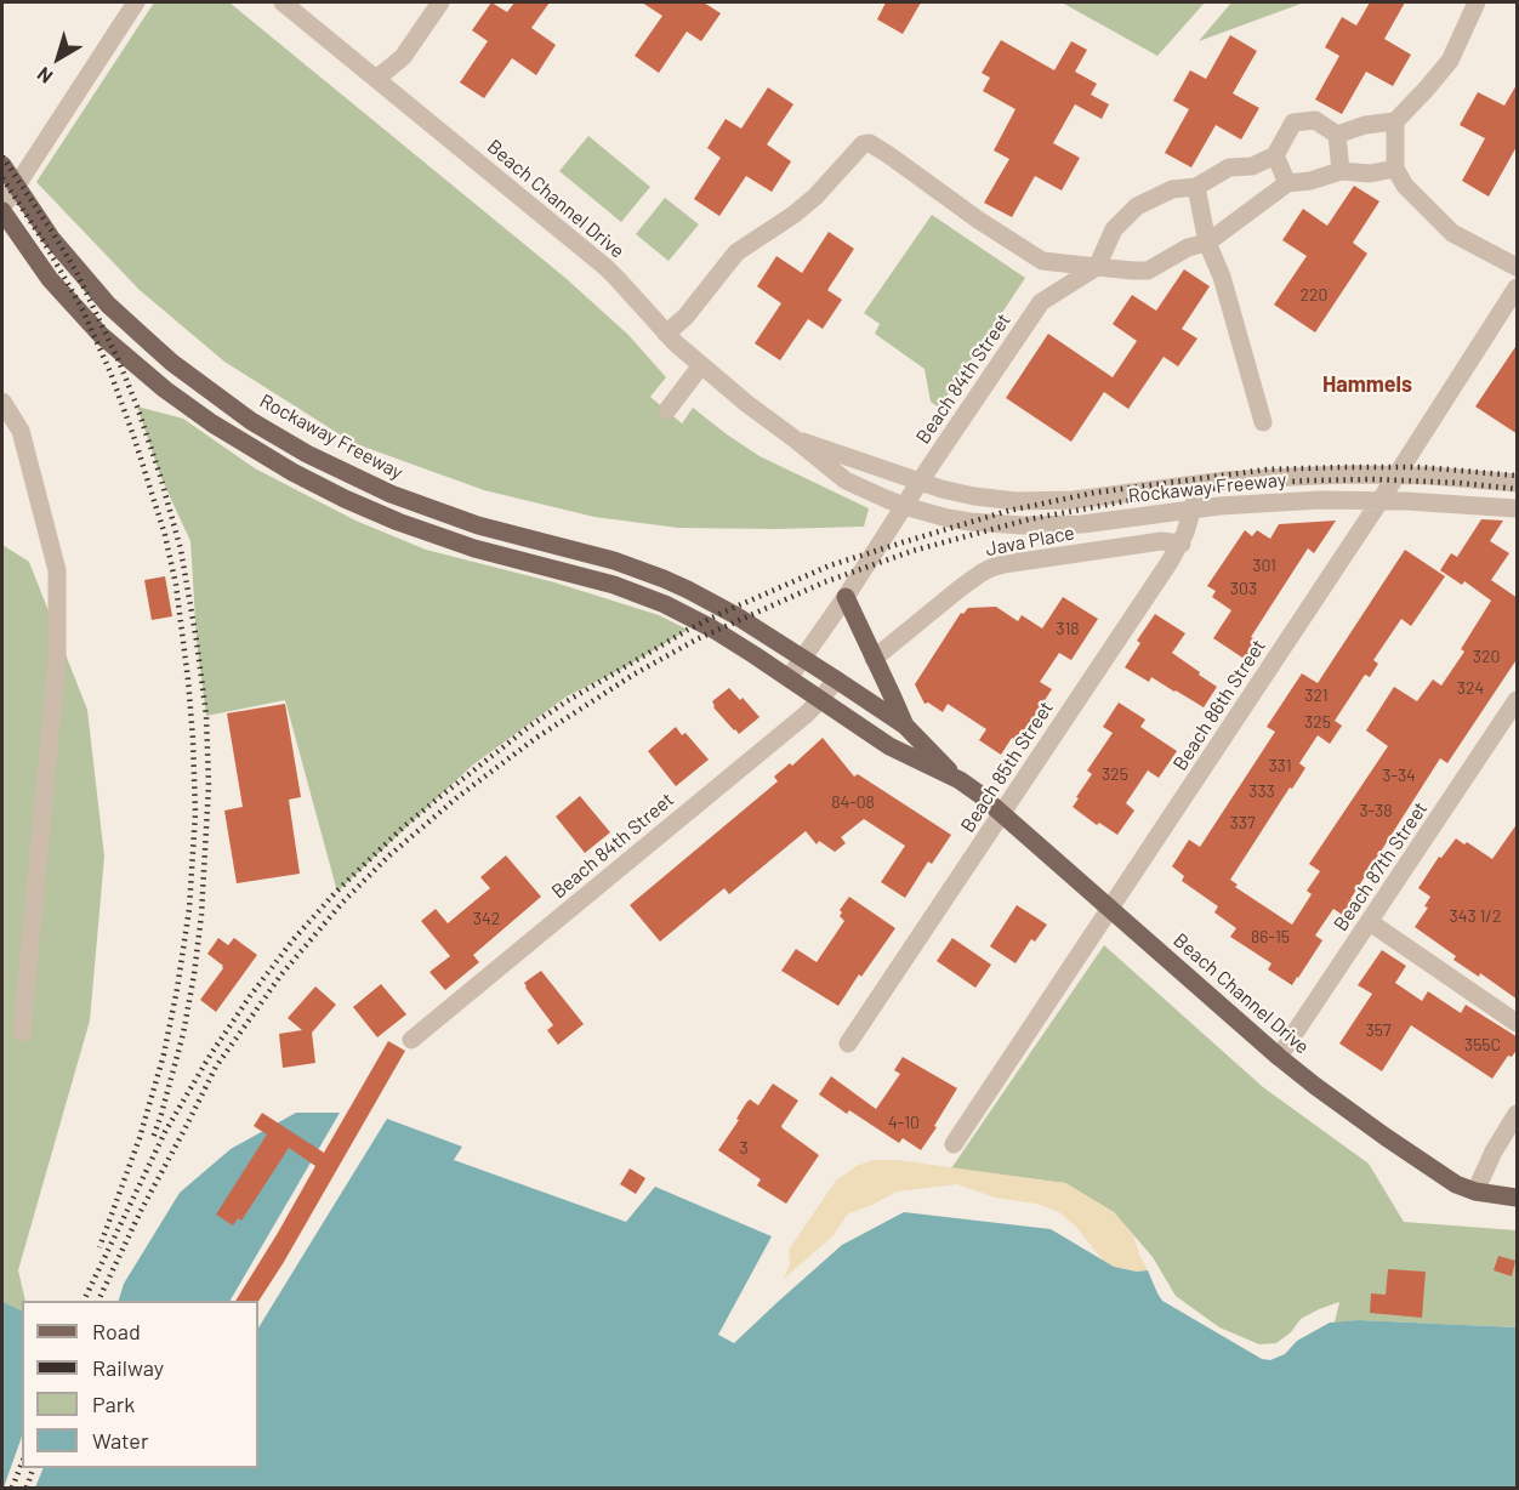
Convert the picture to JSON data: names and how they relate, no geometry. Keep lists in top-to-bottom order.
{
  "streets": {
    "main road": ["Beach Channel Drive", "Rockaway Freeway"],
    "street": [
      "Beach 84th Street",
      "Java Place",
      "Beach 86th Street",
      "Beach 85th Street",
      "Beach 87th Street"
    ]
  },
  "crossings": [
    ["Beach Channel Drive", "Beach 84th Street"],
    ["Beach Channel Drive", "Rockaway Freeway"],
    ["Beach Channel Drive", "Beach 86th Street"],
    ["Beach Channel Drive", "Beach 85th Street"],
    ["Beach Channel Drive", "Beach 87th Street"],
    ["Beach 84th Street", "Rockaway Freeway"],
    ["Rockaway Freeway", "Beach 86th Street"],
    ["Rockaway Freeway", "Beach 85th Street"],
    ["Java Place", "Beach 85th Street"]
  ],
  "districts": ["Hammels"],
  "house_numbers": [
    "220",
    "301",
    "303",
    "318",
    "320",
    "324",
    "321",
    "325",
    "331",
    "325",
    "3-34",
    "333",
    "84-08",
    "3-38",
    "337",
    "343 1/2",
    "342",
    "86-15",
    "357",
    "355C",
    "4-10",
    "3"
  ],
  "legend": [
    "Road",
    "Railway",
    "Park",
    "Water"
  ],
  "north": "bottom left"
}
